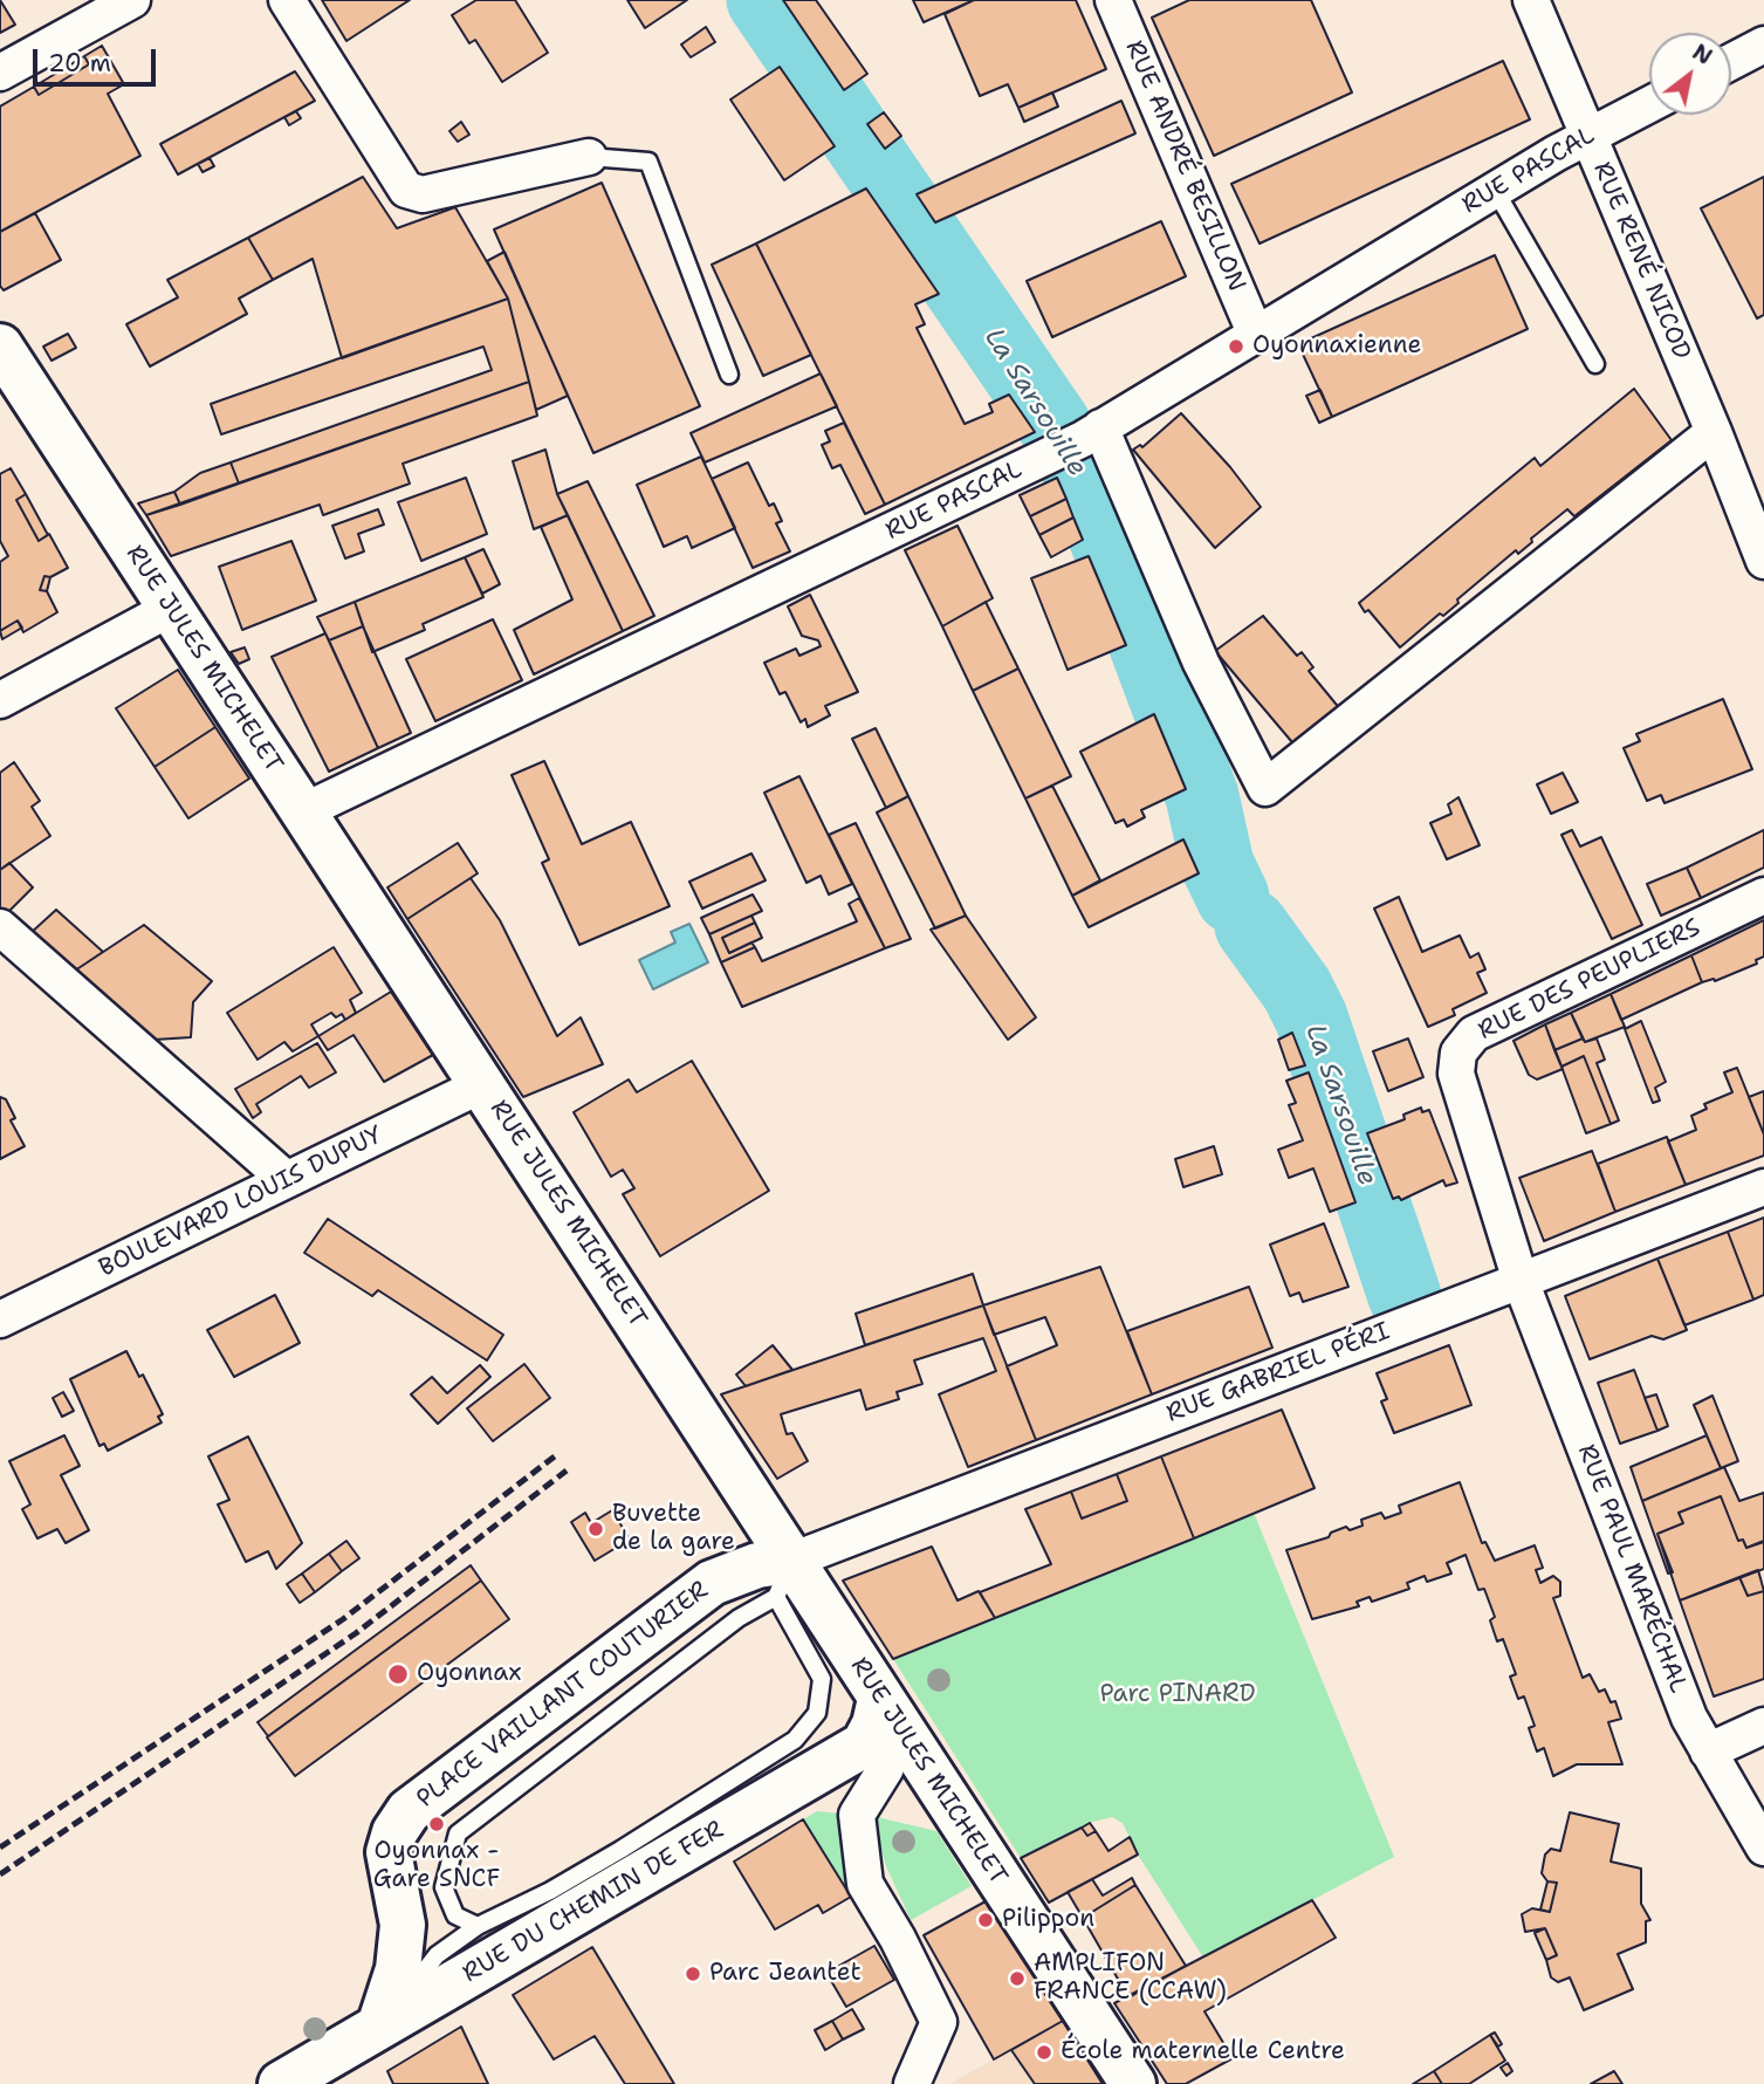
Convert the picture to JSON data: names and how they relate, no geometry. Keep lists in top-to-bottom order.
{
  "streets": {
    "main road": ["RUE JULES MICHELET", "PLACE VAILLANT COUTURIER", "RUE DU CHEMIN DE FER"],
    "street": [
      "RUE ANDRÉ BESILLON",
      "RUE PASCAL",
      "RUE RENÉ NICOD",
      "RUE DES PEUPLIERS",
      "BOULEVARD LOUIS DUPUY",
      "RUE GABRIEL PÉRI",
      "RUE PAUL MARÉCHAL"
    ]
  },
  "crossings": [
    ["RUE ANDRÉ BESILLON", "RUE PASCAL"],
    ["RUE PASCAL", "RUE RENÉ NICOD"],
    ["RUE PASCAL", "RUE JULES MICHELET"],
    ["RUE JULES MICHELET", "BOULEVARD LOUIS DUPUY"],
    ["RUE JULES MICHELET", "RUE GABRIEL PÉRI"],
    ["RUE JULES MICHELET", "PLACE VAILLANT COUTURIER"],
    ["RUE DES PEUPLIERS", "RUE GABRIEL PÉRI"],
    ["RUE DES PEUPLIERS", "RUE PAUL MARÉCHAL"],
    ["RUE GABRIEL PÉRI", "RUE PAUL MARÉCHAL"],
    ["RUE GABRIEL PÉRI", "PLACE VAILLANT COUTURIER"],
    ["PLACE VAILLANT COUTURIER", "RUE DU CHEMIN DE FER"]
  ],
  "water": ["La Sarsouille"],
  "parks": ["Parc PINARD"],
  "places": [
    "Oyonnaxienne",
    "Buvette de la gare",
    "Oyonnax",
    "Oyonnax - Gare SNCF",
    "Pilippon",
    "Parc Jeantet",
    "AMPLIFON FRANCE (CCAW)",
    "École maternelle Centre"
  ],
  "scale_bar": "20 m",
  "north": "top right"
}
